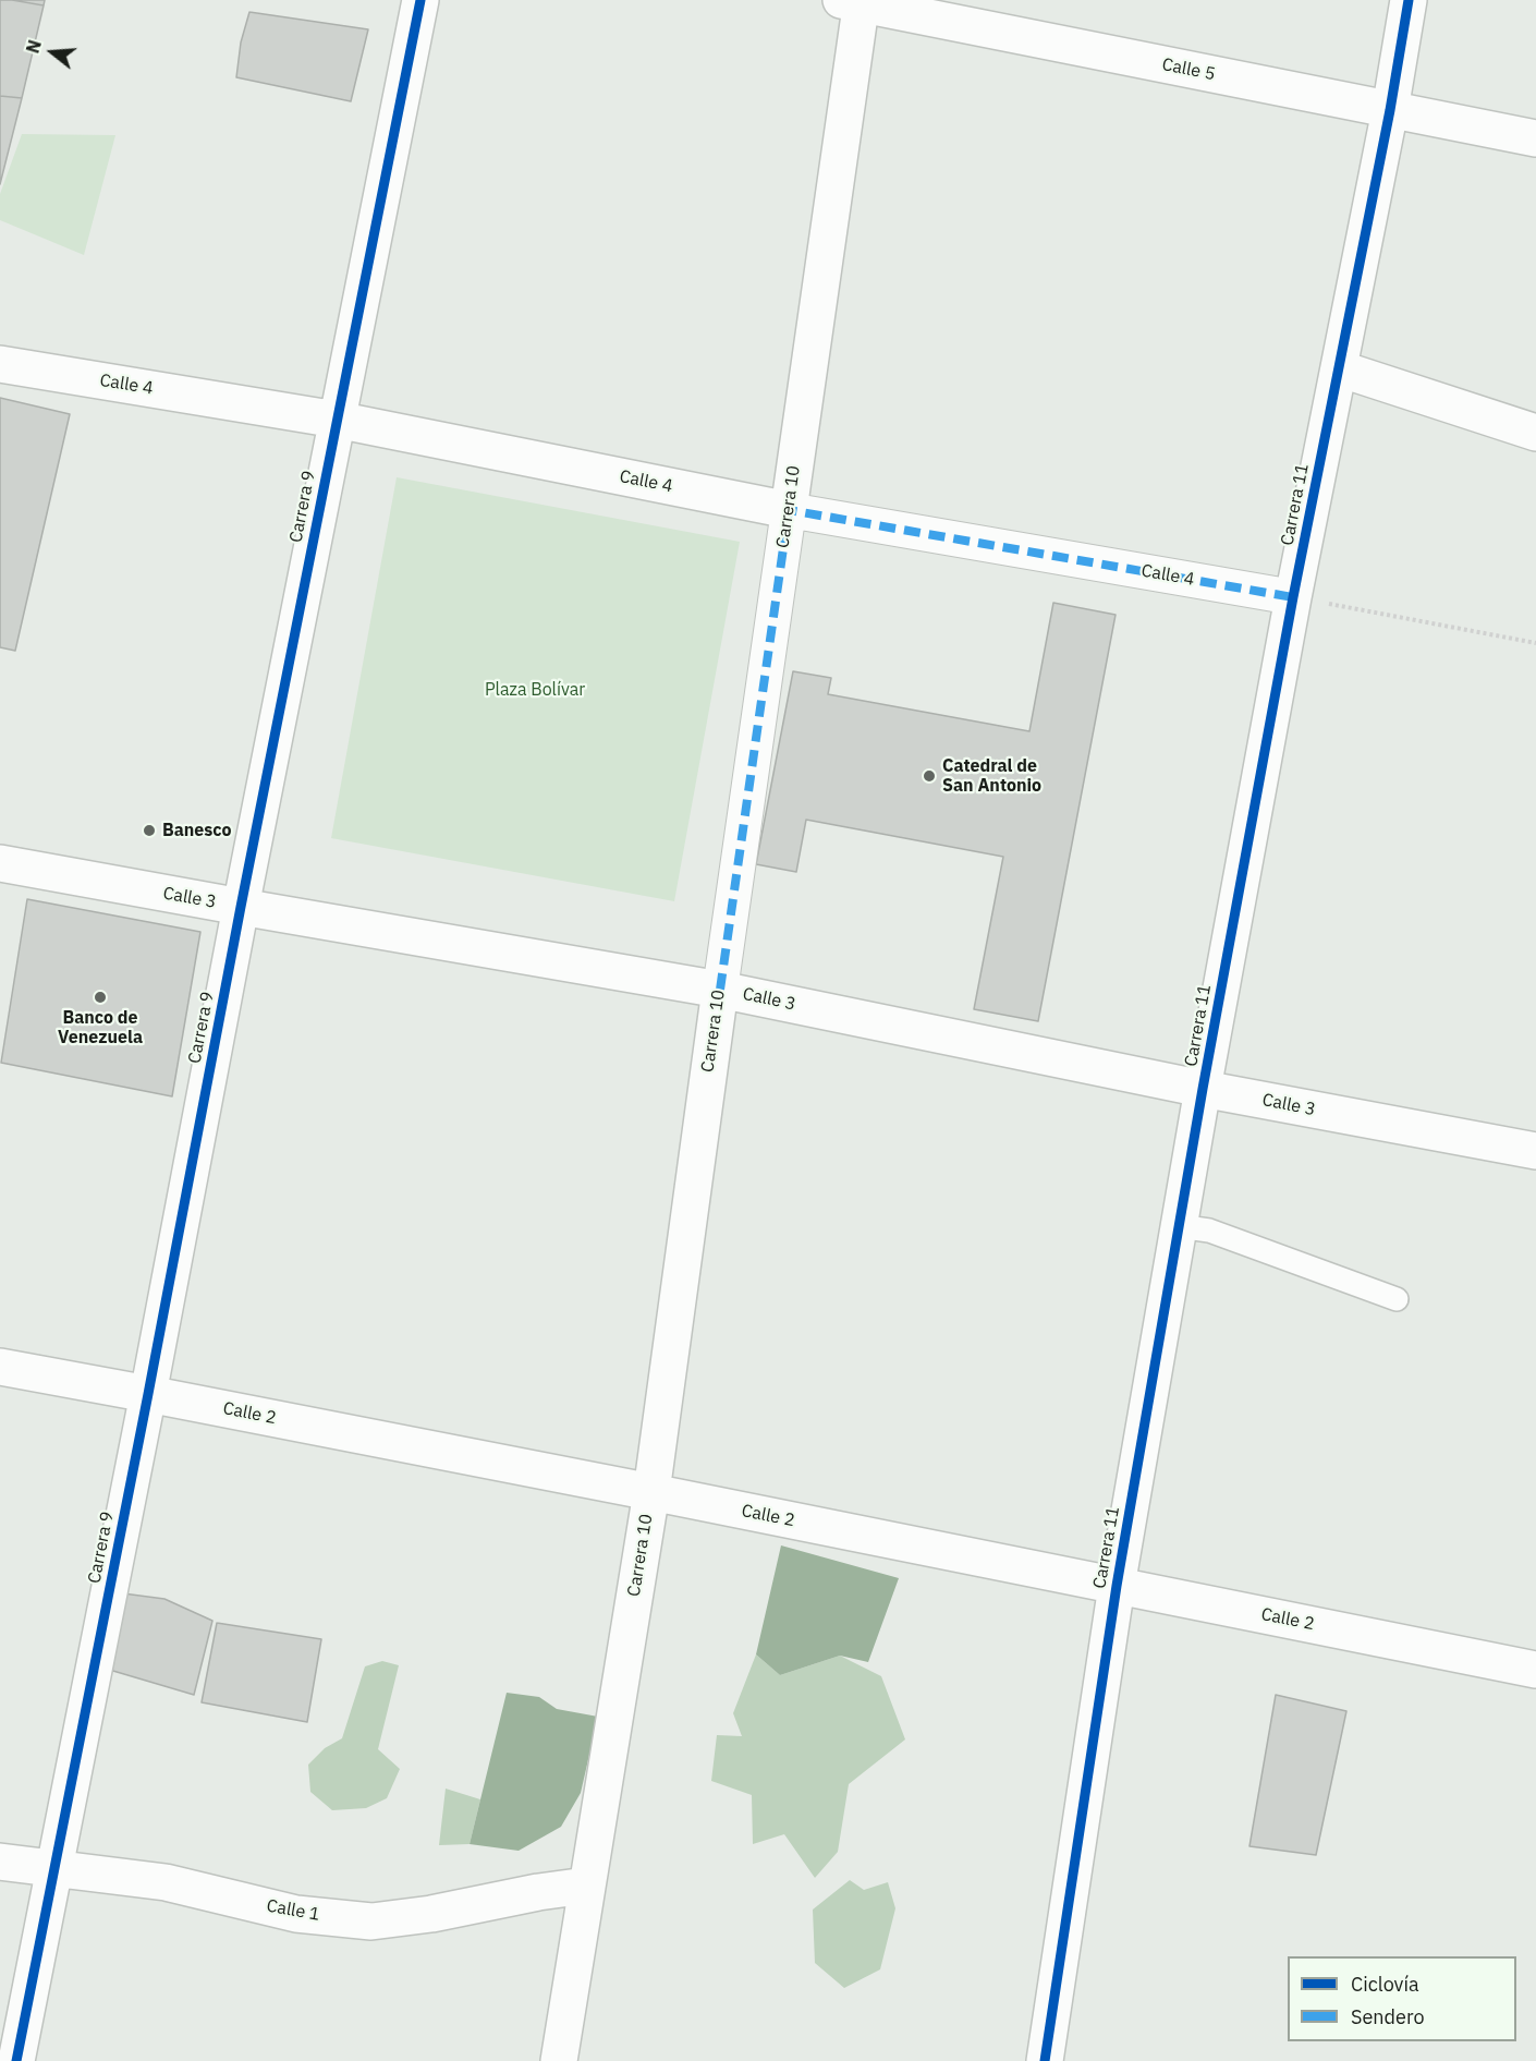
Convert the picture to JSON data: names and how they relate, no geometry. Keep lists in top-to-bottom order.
{
  "streets": {
    "street": [
      "Calle 5",
      "Calle 4",
      "Carrera 11",
      "Carrera 9",
      "Carrera 10",
      "Calle 3",
      "Calle 2",
      "Calle 1"
    ]
  },
  "crossings": [
    ["Calle 5", "Carrera 11"],
    ["Calle 5", "Carrera 10"],
    ["Calle 4", "Carrera 11"],
    ["Calle 4", "Carrera 9"],
    ["Calle 4", "Carrera 10"],
    ["Carrera 11", "Calle 3"],
    ["Carrera 11", "Calle 2"],
    ["Carrera 9", "Calle 3"],
    ["Carrera 9", "Calle 2"],
    ["Carrera 9", "Calle 1"],
    ["Carrera 10", "Calle 3"],
    ["Carrera 10", "Calle 2"],
    ["Carrera 10", "Calle 1"]
  ],
  "parks": ["Plaza Bolívar"],
  "places": ["Catedral de San Antonio", "Banesco", "Banco de Venezuela"],
  "legend": ["Ciclovía", "Sendero"],
  "north": "left"
}
